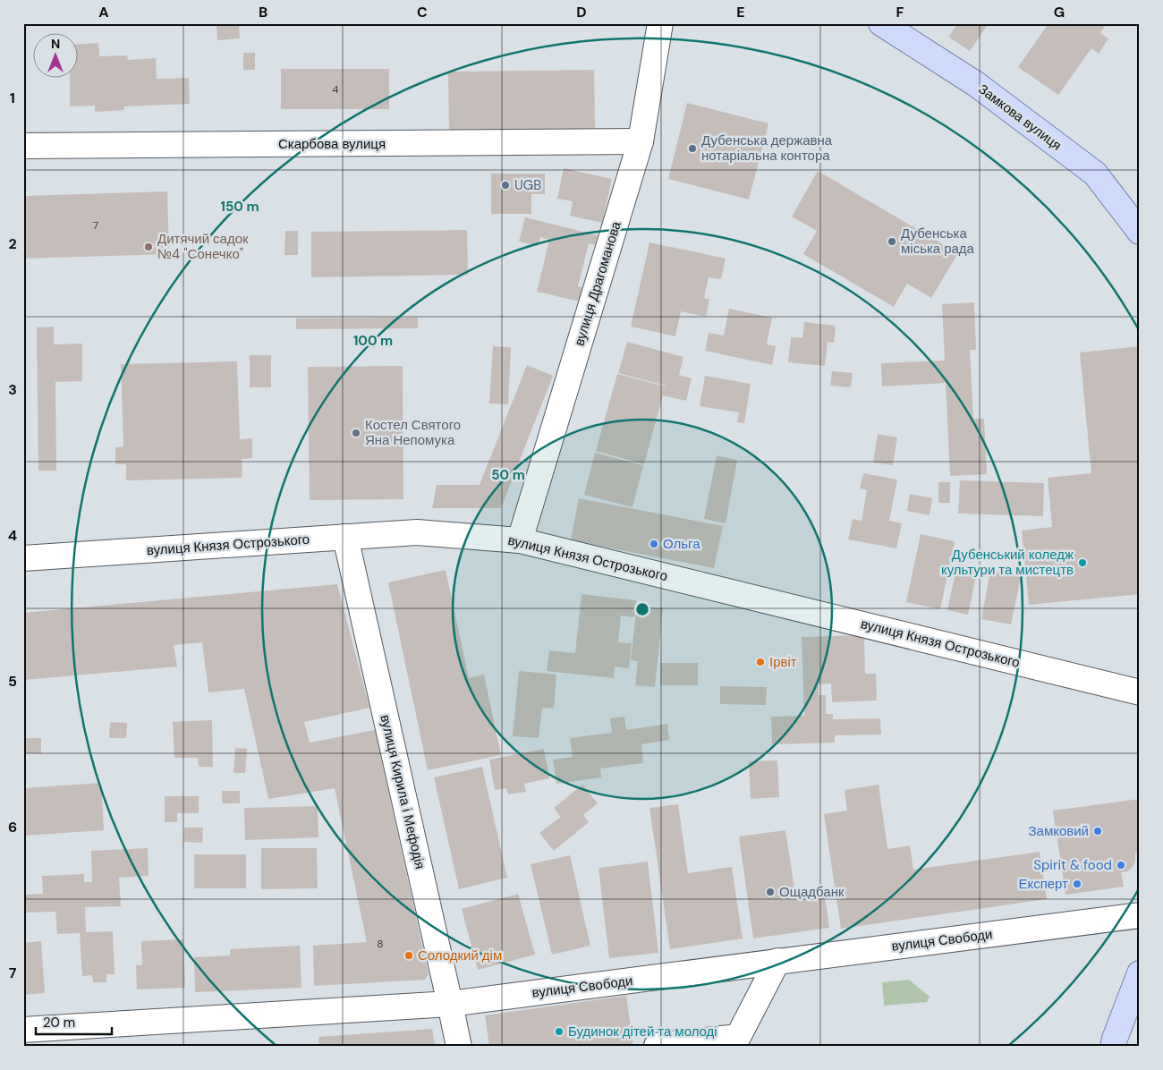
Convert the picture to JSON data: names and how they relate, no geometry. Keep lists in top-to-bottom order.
{
  "streets": {
    "main road": ["Замкова вулиця"],
    "street": [
      "Скарбова вулиця",
      "вулиця Драгоманова",
      "вулиця Князя Острозького",
      "вулиця Кирила і Мефодія",
      "вулиця Свободи"
    ]
  },
  "crossings": [
    ["Скарбова вулиця", "вулиця Драгоманова"],
    ["вулиця Драгоманова", "вулиця Князя Острозького"],
    ["вулиця Князя Острозького", "вулиця Кирила і Мефодія"],
    ["вулиця Кирила і Мефодія", "вулиця Свободи"]
  ],
  "places": [
    "Дубенська державна нотаріальна контора",
    "UGB",
    "Дубенська міська рада",
    "Дитячий садок №4 \"Сонечко\"",
    "Костел Святого Яна Непомука",
    "Ольга",
    "Дубенський коледж культури та мистецтв",
    "Ірвіт",
    "Замковий",
    "Spirit & food",
    "Експерт",
    "Ощадбанк",
    "Солодкий дім",
    "Будинок дітей та молоді"
  ],
  "house_numbers": ["4", "7", "8"],
  "scale_bar": "20 m",
  "north": "top",
  "grid": {
    "columns": [
      "A",
      "B",
      "C",
      "D",
      "E",
      "F",
      "G"
    ],
    "rows": [
      "1",
      "2",
      "3",
      "4",
      "5",
      "6",
      "7"
    ]
  },
  "rings": ["150 m", "100 m", "50 m"]
}
